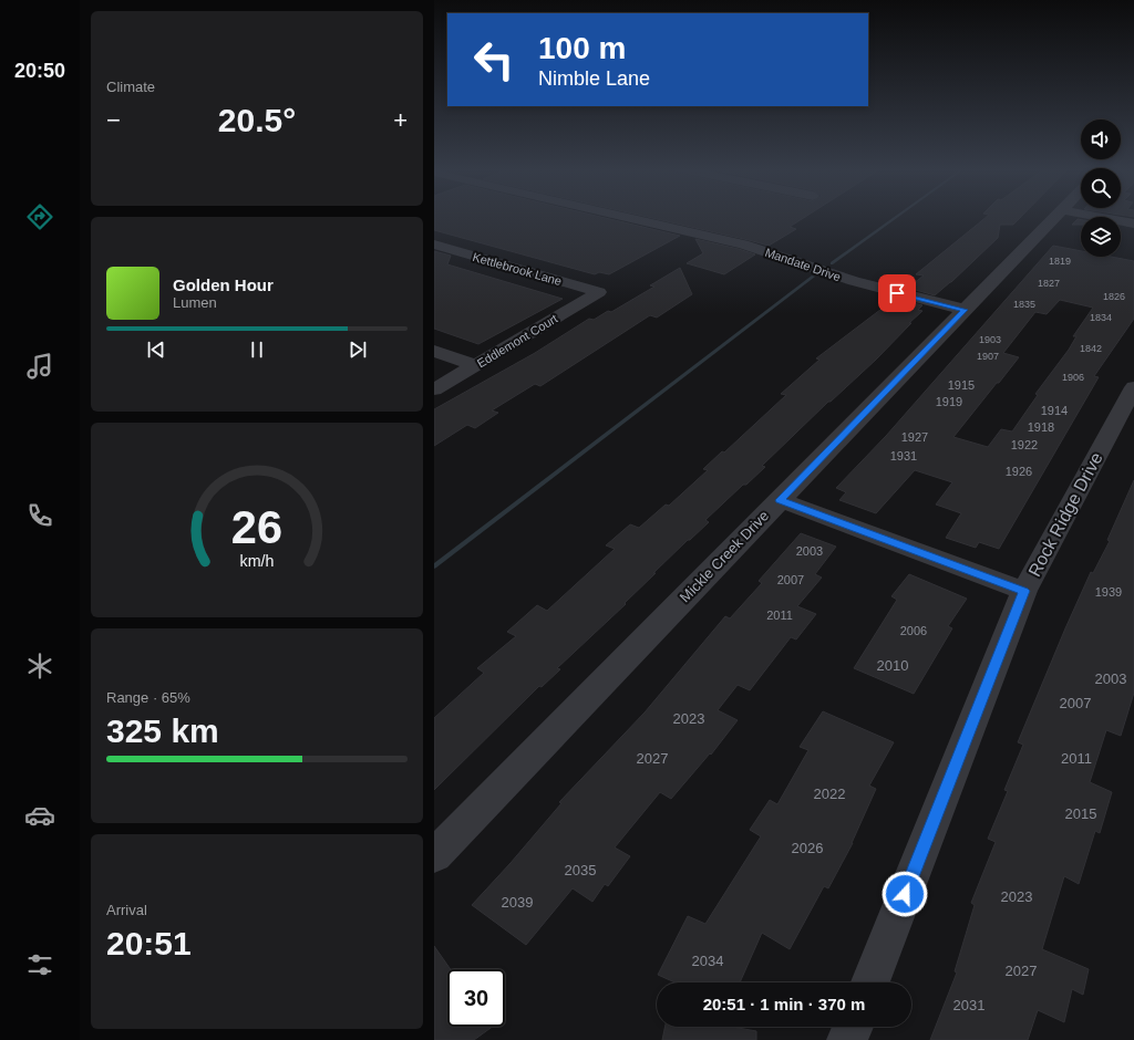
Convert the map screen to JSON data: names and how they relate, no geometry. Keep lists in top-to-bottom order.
{
  "streets": {
    "street": [
      "Mandate Drive",
      "Kettlebrook Lane",
      "Eddlemont Court",
      "Rock Ridge Drive",
      "Mickle Creek Drive"
    ]
  },
  "crossings": [
    ["Mandate Drive", "Mickle Creek Drive"],
    ["Kettlebrook Lane", "Eddlemont Court"]
  ],
  "house_numbers": [
    "1819",
    "1827",
    "1826",
    "1835",
    "1834",
    "1903",
    "1842",
    "1907",
    "1906",
    "1915",
    "1919",
    "1914",
    "1918",
    "1927",
    "1922",
    "1931",
    "1926",
    "2003",
    "2007",
    "1939",
    "2011",
    "2006",
    "2010",
    "2003",
    "2007",
    "2023",
    "2027",
    "2011",
    "2022",
    "2015",
    "2026",
    "2035",
    "2023",
    "2039",
    "2034",
    "2027",
    "2031"
  ],
  "page": {
    "tabs": "20:50",
    "tile": [
      "Climate",
      ["Range · 65%", "325 km"],
      ["Arrival", "20:51"]
    ],
    "turn": ["100 m", "Nimble Lane"],
    "heat": ["−", "20.5°", "+"],
    "song": ["Golden Hour", "Lumen"],
    "limit": "30",
    "trip": "20:51 · 1 min · 370 m",
    "gauge": ["26", "km/h"]
  }
}
